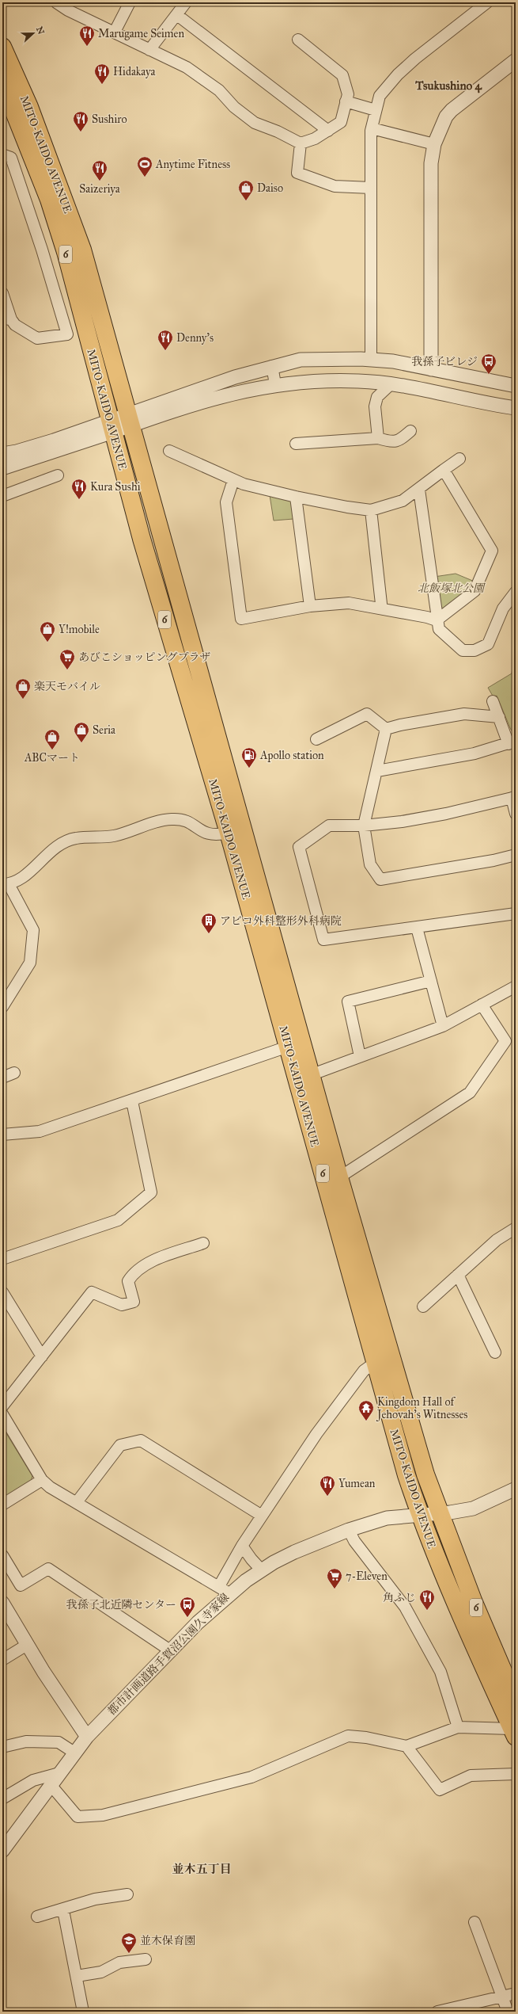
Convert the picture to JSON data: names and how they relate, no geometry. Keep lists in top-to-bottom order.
{
  "streets": {
    "highway": ["MITO-KAIDO AVENUE", "6"],
    "street": ["都市計画道路手賀沼公園久寺家線"]
  },
  "crossings": [
    ["MITO-KAIDO AVENUE", "都市計画道路手賀沼公園久寺家線"]
  ],
  "districts": ["Tsukushino 4", "並木五丁目"],
  "parks": ["北飯塚北公園"],
  "places": {
    "restaurant": [
      "Marugame Seimen",
      "Hidakaya",
      "Sushiro",
      "Saizeriya",
      "Denny's",
      "Kura Sushi",
      "Yumean",
      "角ふじ"
    ],
    "sports": ["Anytime Fitness"],
    "shop": [
      "Daiso",
      "Y!mobile",
      "楽天モバイル",
      "Seria",
      "ABCマート"
    ],
    "bus stop": ["我孫子ビレジ", "我孫子北近隣センター"],
    "supermarket": ["あびこショッピングプラザ", "7-Eleven"],
    "fuel station": ["Apollo station"],
    "building": ["アビコ外科整形外科病院"],
    "temple": ["Kingdom Hall of Jehovah's Witnesses"],
    "school or university": ["並木保育園"]
  },
  "north": "right"
}
